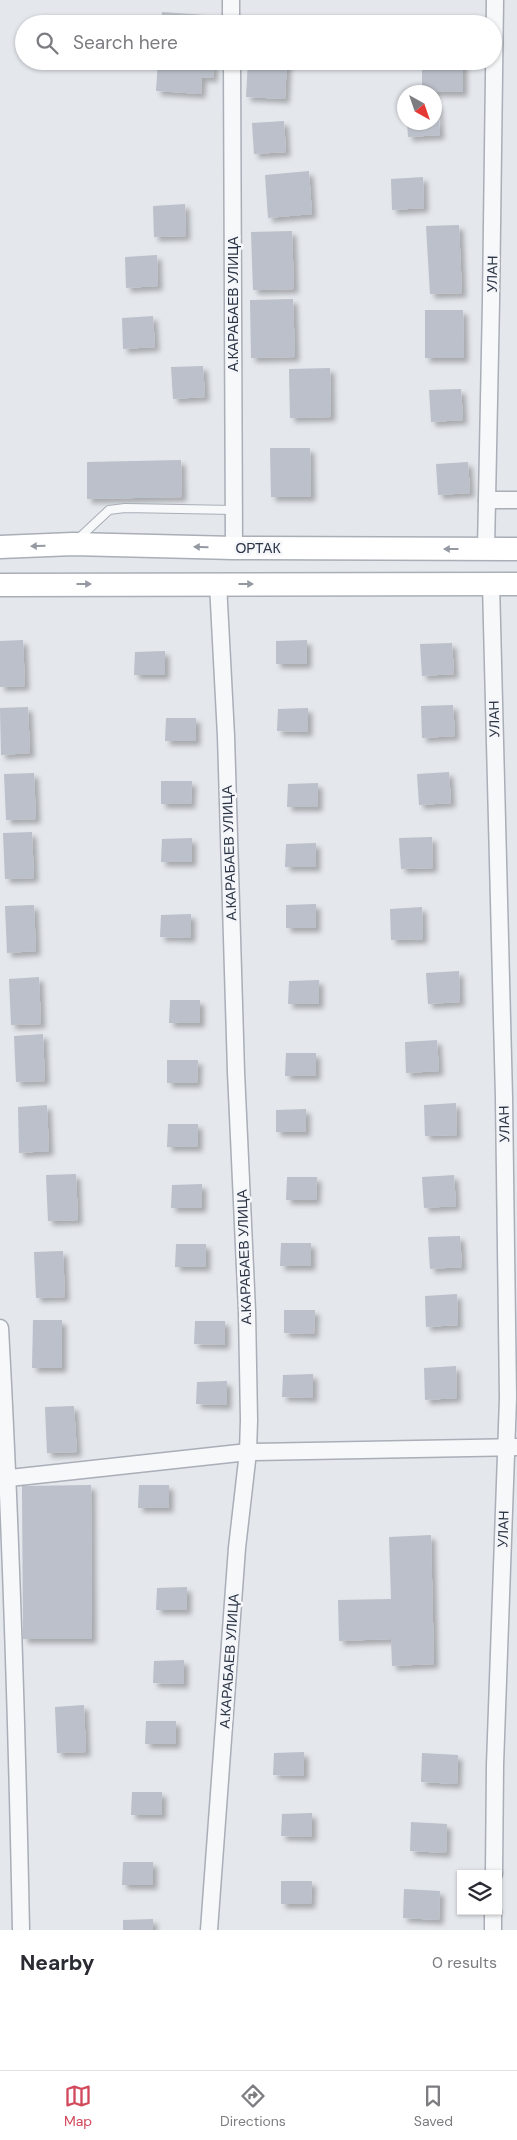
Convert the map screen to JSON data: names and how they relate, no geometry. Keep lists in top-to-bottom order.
{
  "streets": {
    "street": ["УЛАН", "А.КАРАБАЕВ УЛИЦА", "ОРТАК"]
  },
  "crossings": [
    ["УЛАН", "ОРТАК"],
    ["А.КАРАБАЕВ УЛИЦА", "ОРТАК"]
  ],
  "north": "bottom right",
  "page": {
    "search": "Search here",
    "heading": ["Nearby", "0 results"],
    "nav": ["Map", "Directions", "Saved"]
  }
}
